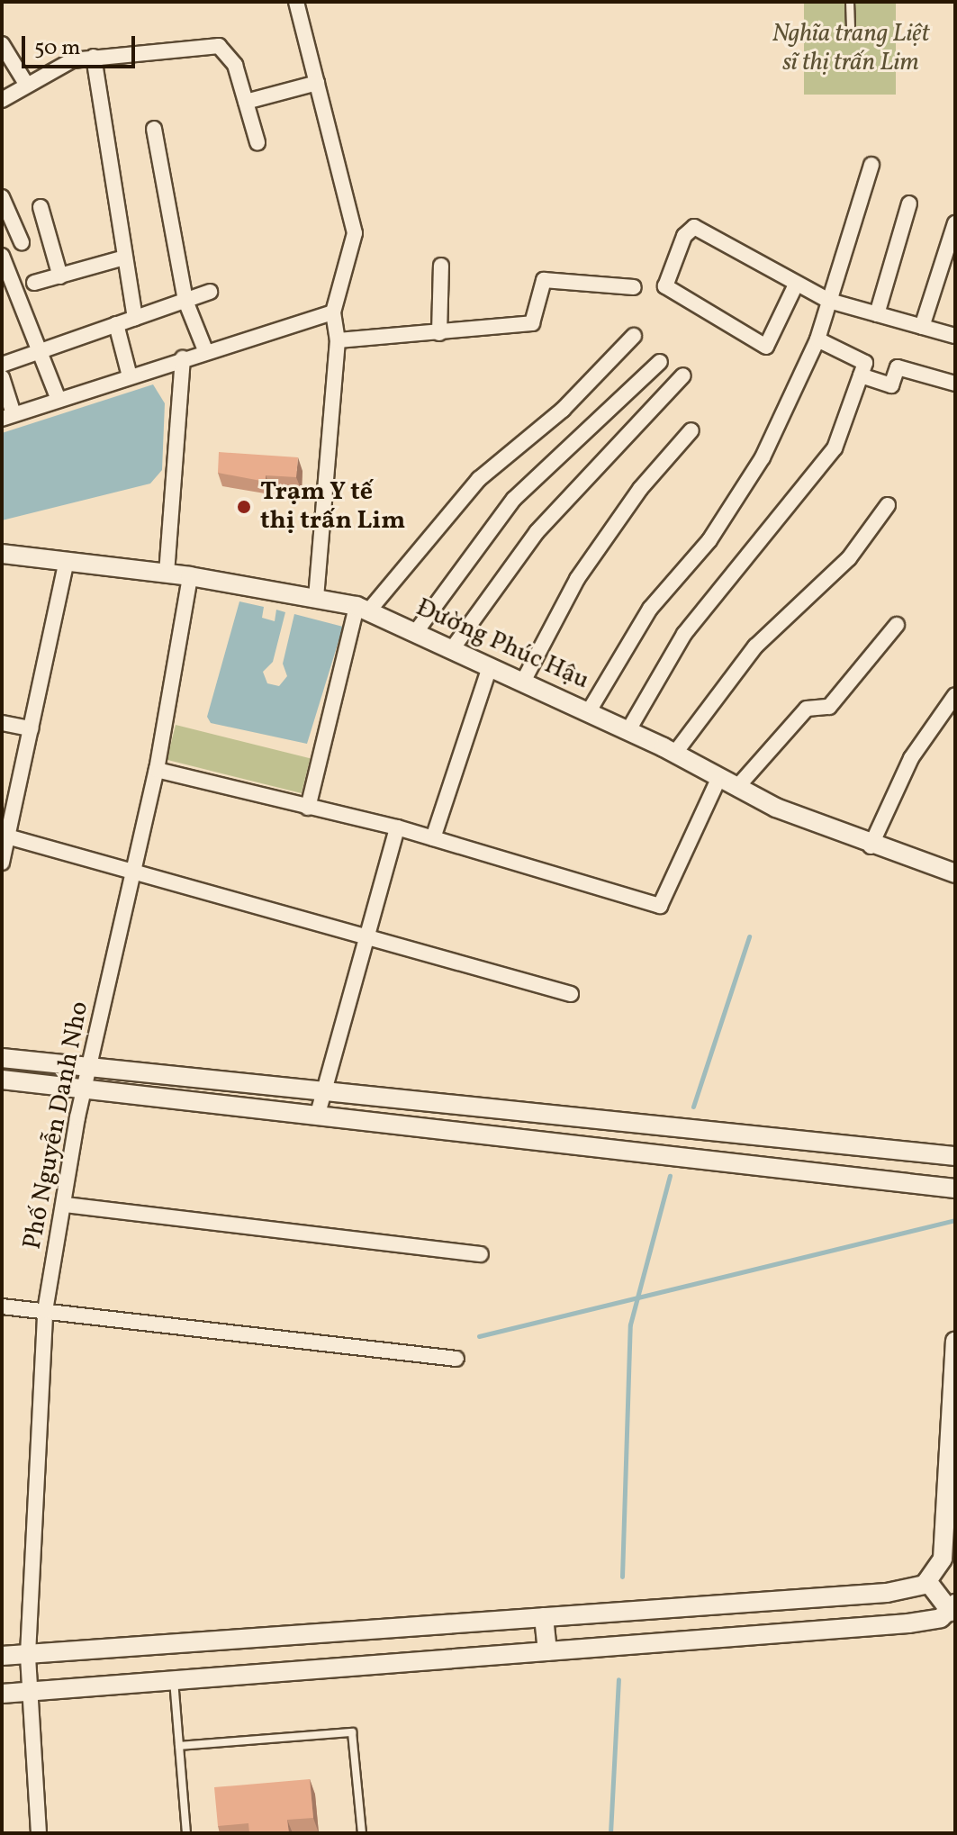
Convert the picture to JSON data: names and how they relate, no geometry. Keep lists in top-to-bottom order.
{
  "streets": {
    "street": ["Đường Phúc Hậu", "Phố Nguyễn Danh Nho"]
  },
  "crossings": [
    ["Đường Phúc Hậu", "Phố Nguyễn Danh Nho"]
  ],
  "parks": ["Nghĩa trang Liệt sĩ thị trấn Lim"],
  "places": ["Trạm Y tế thị trấn Lim"],
  "scale_bar": "50 m"
}
